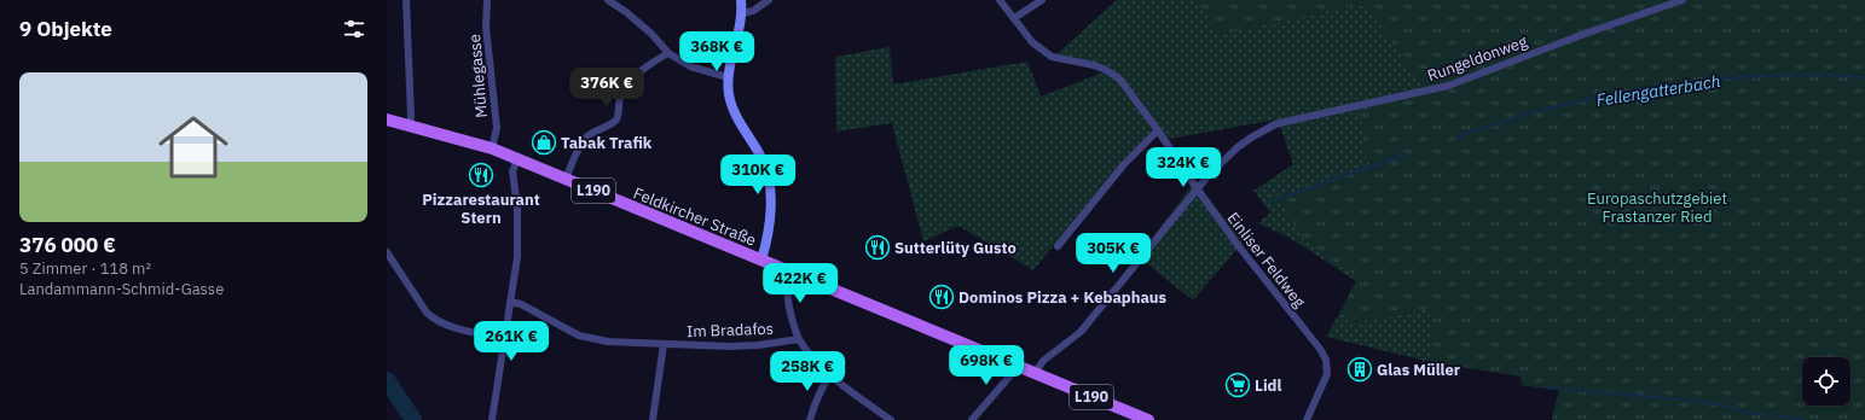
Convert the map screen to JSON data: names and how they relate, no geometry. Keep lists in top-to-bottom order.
{
  "streets": {
    "main road": ["L190", "Feldkircher Straße"],
    "street": [
      "Rungeldonweg",
      "Mühlegasse",
      "Einliser Feldweg",
      "Im Bradafos"
    ]
  },
  "crossings": [
    ["Rungeldonweg", "Feldkircher Straße"],
    ["Rungeldonweg", "Einliser Feldweg"],
    ["Mühlegasse", "Feldkircher Straße"]
  ],
  "water": ["Fellengatterbach"],
  "parks": ["Europaschutzgebiet Frastanzer Ried"],
  "places": {
    "shop": ["Tabak Trafik"],
    "restaurant": ["Pizzarestaurant Stern", "Sutterlüty Gusto", "Dominos Pizza + Kebaphaus"],
    "building": ["Glas Müller"],
    "supermarket": ["Lidl"]
  },
  "page": {
    "heading": "9 Objekte",
    "price": [
      "368K €",
      "376K €",
      "324K €",
      "310K €",
      "305K €",
      "422K €",
      "261K €",
      "698K €",
      "258K €"
    ],
    "list": [
      {
        "name": "376 000 €",
        "note": "5 Zimmer · 118 m² · Landammann-Schmid-Gasse"
      }
    ]
  }
}
